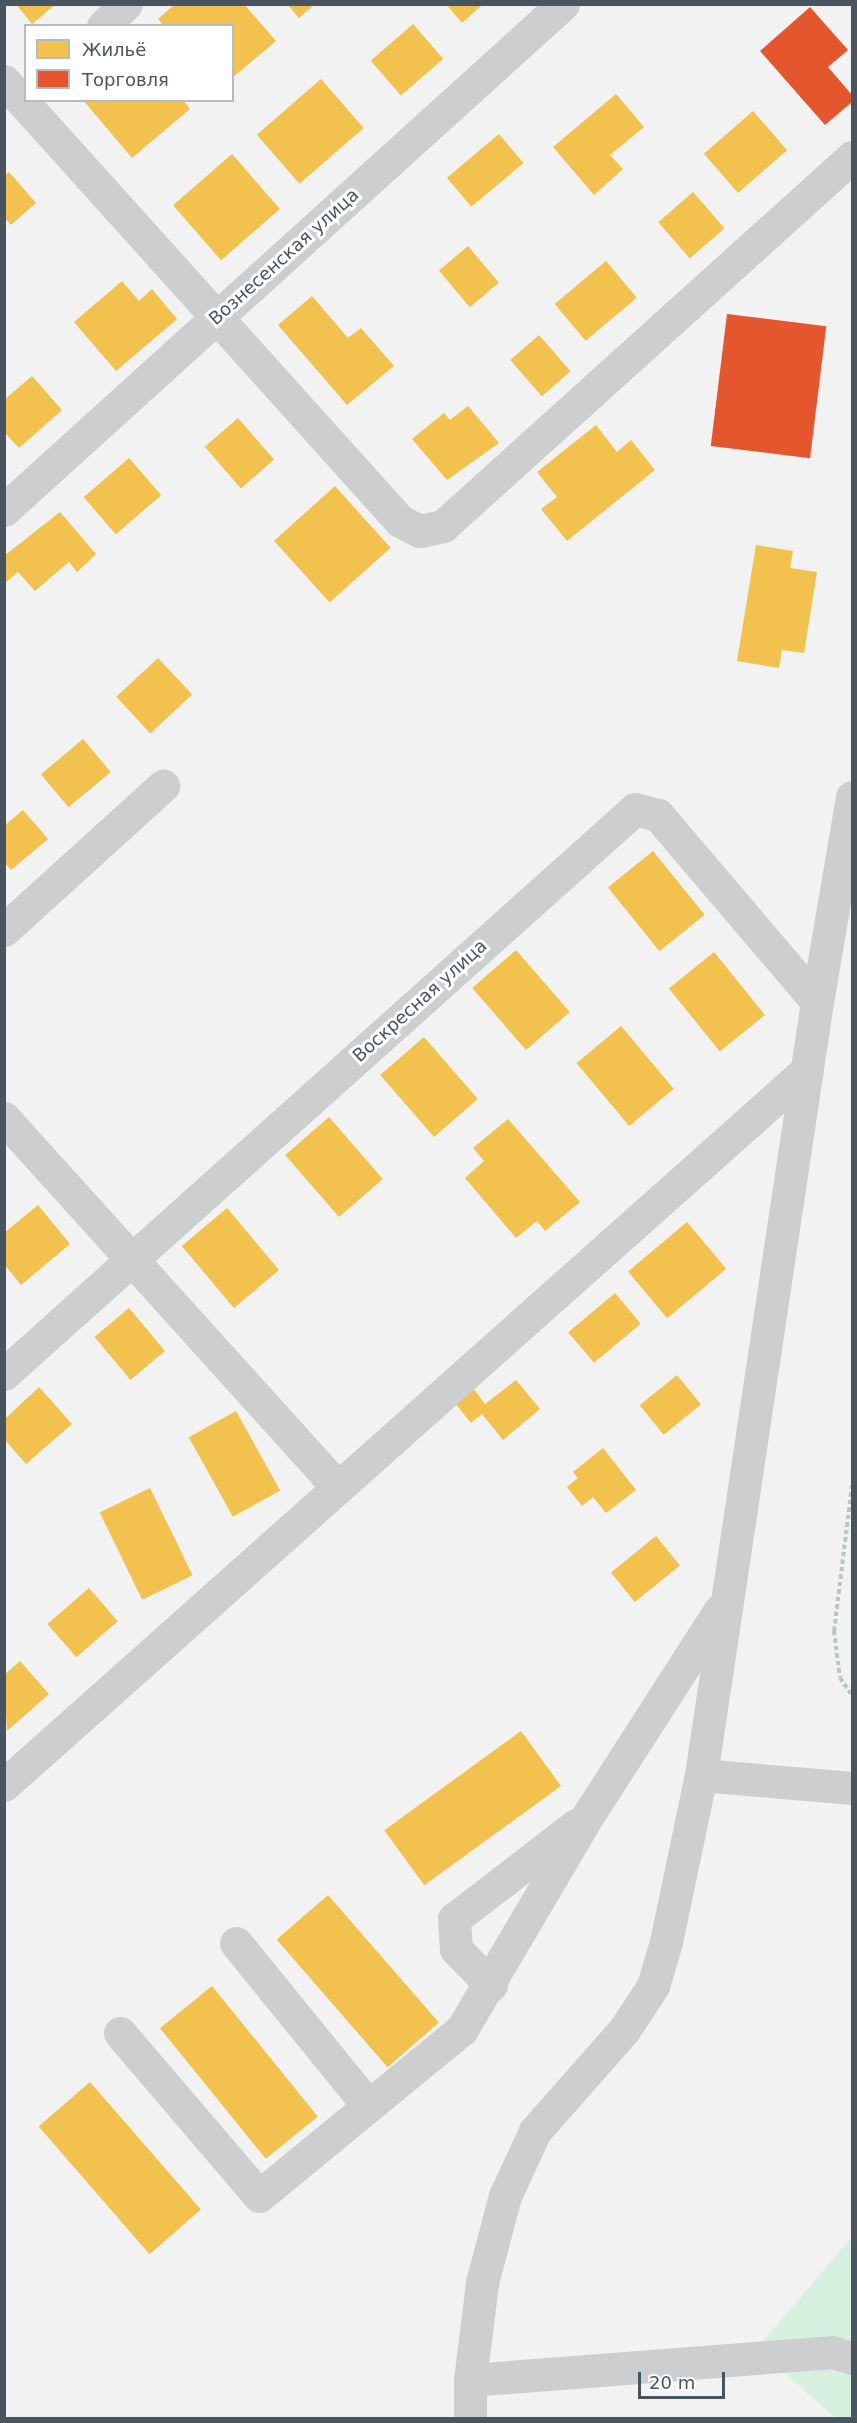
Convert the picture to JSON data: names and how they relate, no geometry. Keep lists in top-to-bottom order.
{
  "streets": {
    "street": ["Вознесенская улица", "Воскресная улица"]
  },
  "legend": ["Жильё", "Торговля"],
  "scale_bar": "20 m"
}
